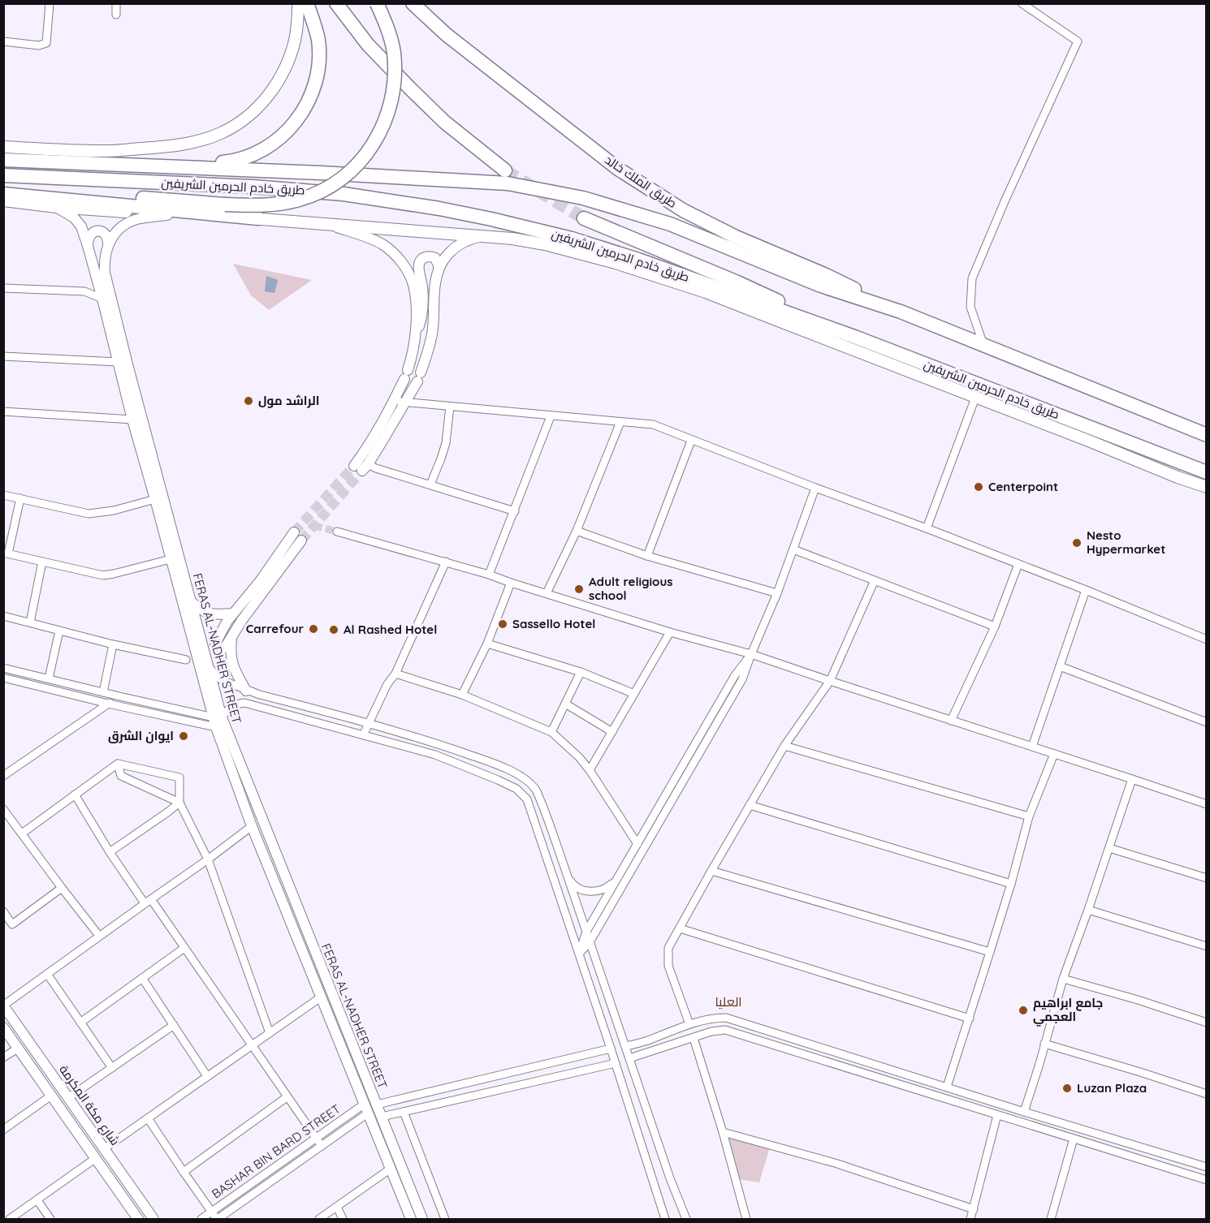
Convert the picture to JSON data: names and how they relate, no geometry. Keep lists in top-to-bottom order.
{
  "streets": {
    "highway": ["طريق الملك خالد", "طريق خادم الحرمين الشريفين"],
    "street": ["FERAS AL-NADHER STREET", "شارع مكة المكرمة", "BASHAR BIN BARD STREET"]
  },
  "crossings": [
    ["طريق الملك خالد", "طريق خادم الحرمين الشريفين"],
    ["FERAS AL-NADHER STREET", "BASHAR BIN BARD STREET"]
  ],
  "districts": ["العليا"],
  "places": [
    "الراشد مول",
    "Centerpoint",
    "Nesto Hypermarket",
    "Adult religious school",
    "Sassello Hotel",
    "Carrefour",
    "Al Rashed Hotel",
    "ايوان الشرق",
    "جامع ابراهيم العجمي",
    "Luzan Plaza"
  ]
}
